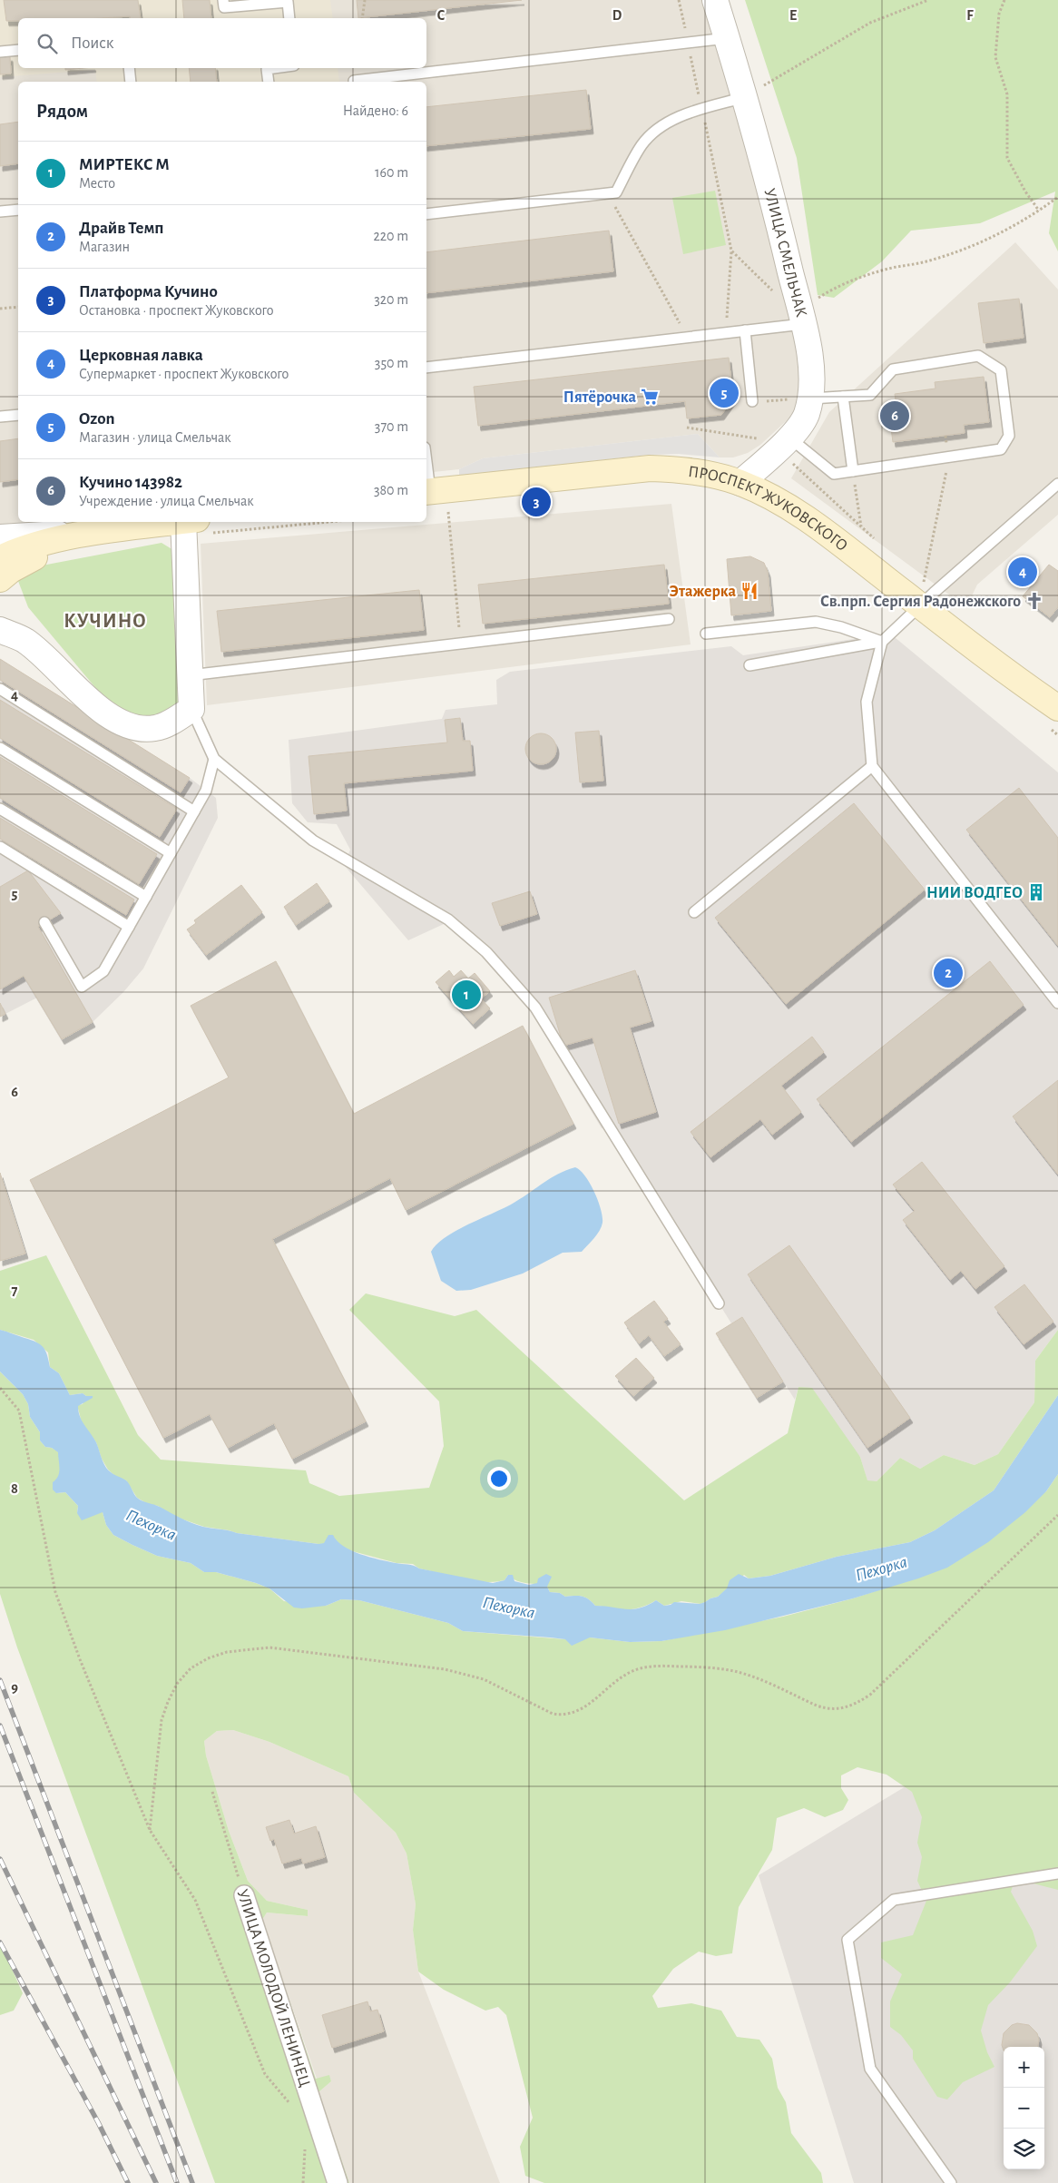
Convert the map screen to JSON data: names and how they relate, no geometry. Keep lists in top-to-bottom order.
{
  "streets": {
    "main road": ["ПРОСПЕКТ ЖУКОВСКОГО"],
    "street": ["УЛИЦА СМЕЛЬЧАК", "УЛИЦА МОЛОДОЙ ЛЕНИНЕЦ"]
  },
  "crossings": [
    ["УЛИЦА СМЕЛЬЧАК", "ПРОСПЕКТ ЖУКОВСКОГО"]
  ],
  "districts": ["КУЧИНО"],
  "water": ["Пехорка"],
  "places": {
    "supermarket": ["Пятёрочка"],
    "restaurant": ["Этажерка"],
    "church": ["Св.прп. Сергия Радонежского"],
    "building": ["НИИ ВОДГЕО"]
  },
  "page": {
    "search": "Поиск",
    "heading": ["Рядом", "Найдено: 6"],
    "list": [
      {
        "mark": "1",
        "name": "МИРТЕКС М",
        "note": "Место",
        "value": "160 m"
      },
      {
        "mark": "2",
        "name": "Драйв Темп",
        "note": "Магазин",
        "value": "220 m"
      },
      {
        "mark": "3",
        "name": "Платформа Кучино",
        "note": "Остановка · проспект Жуковского",
        "value": "320 m"
      },
      {
        "mark": "4",
        "name": "Церковная лавка",
        "note": "Супермаркет · проспект Жуковского",
        "value": "350 m"
      },
      {
        "mark": "5",
        "name": "Ozon",
        "note": "Магазин · улица Смельчак",
        "value": "370 m"
      },
      {
        "mark": "6",
        "name": "Кучино 143982",
        "note": "Учреждение · улица Смельчак",
        "value": "380 m"
      }
    ],
    "pins": [
      "5",
      "6",
      "3",
      "4",
      "2",
      "1"
    ],
    "map_buttons": ["+", "−"]
  },
  "grid": {
    "columns": [
      "C",
      "D",
      "E",
      "F"
    ],
    "rows": [
      "4",
      "5",
      "6",
      "7",
      "8",
      "9"
    ]
  }
}
